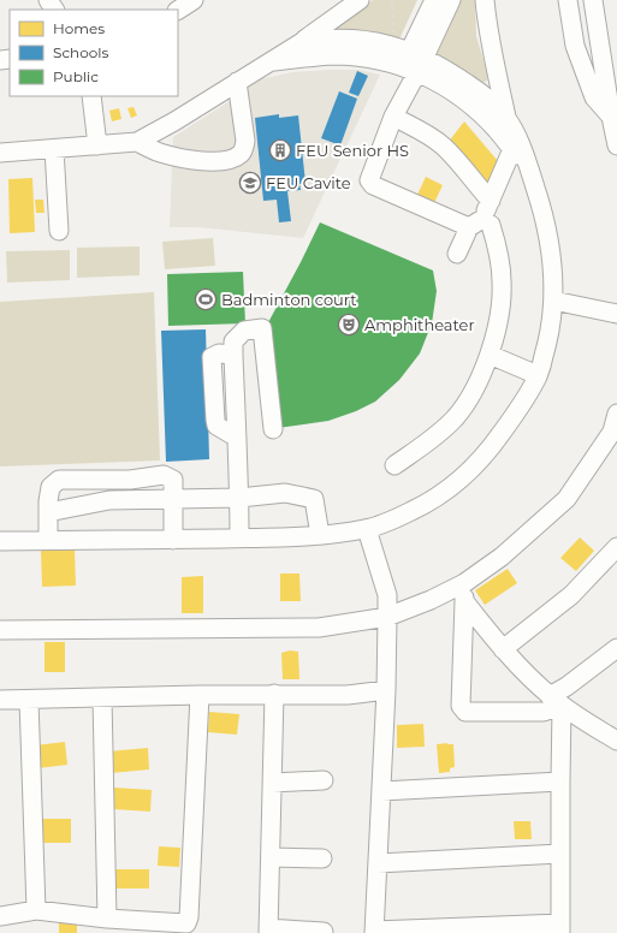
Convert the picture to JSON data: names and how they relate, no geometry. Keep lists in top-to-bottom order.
{
  "places": {
    "building": ["FEU Senior HS"],
    "school or university": ["FEU Cavite"],
    "sports": ["Badminton court"],
    "theatre": ["Amphitheater"]
  },
  "legend": ["Homes", "Schools", "Public"]
}
